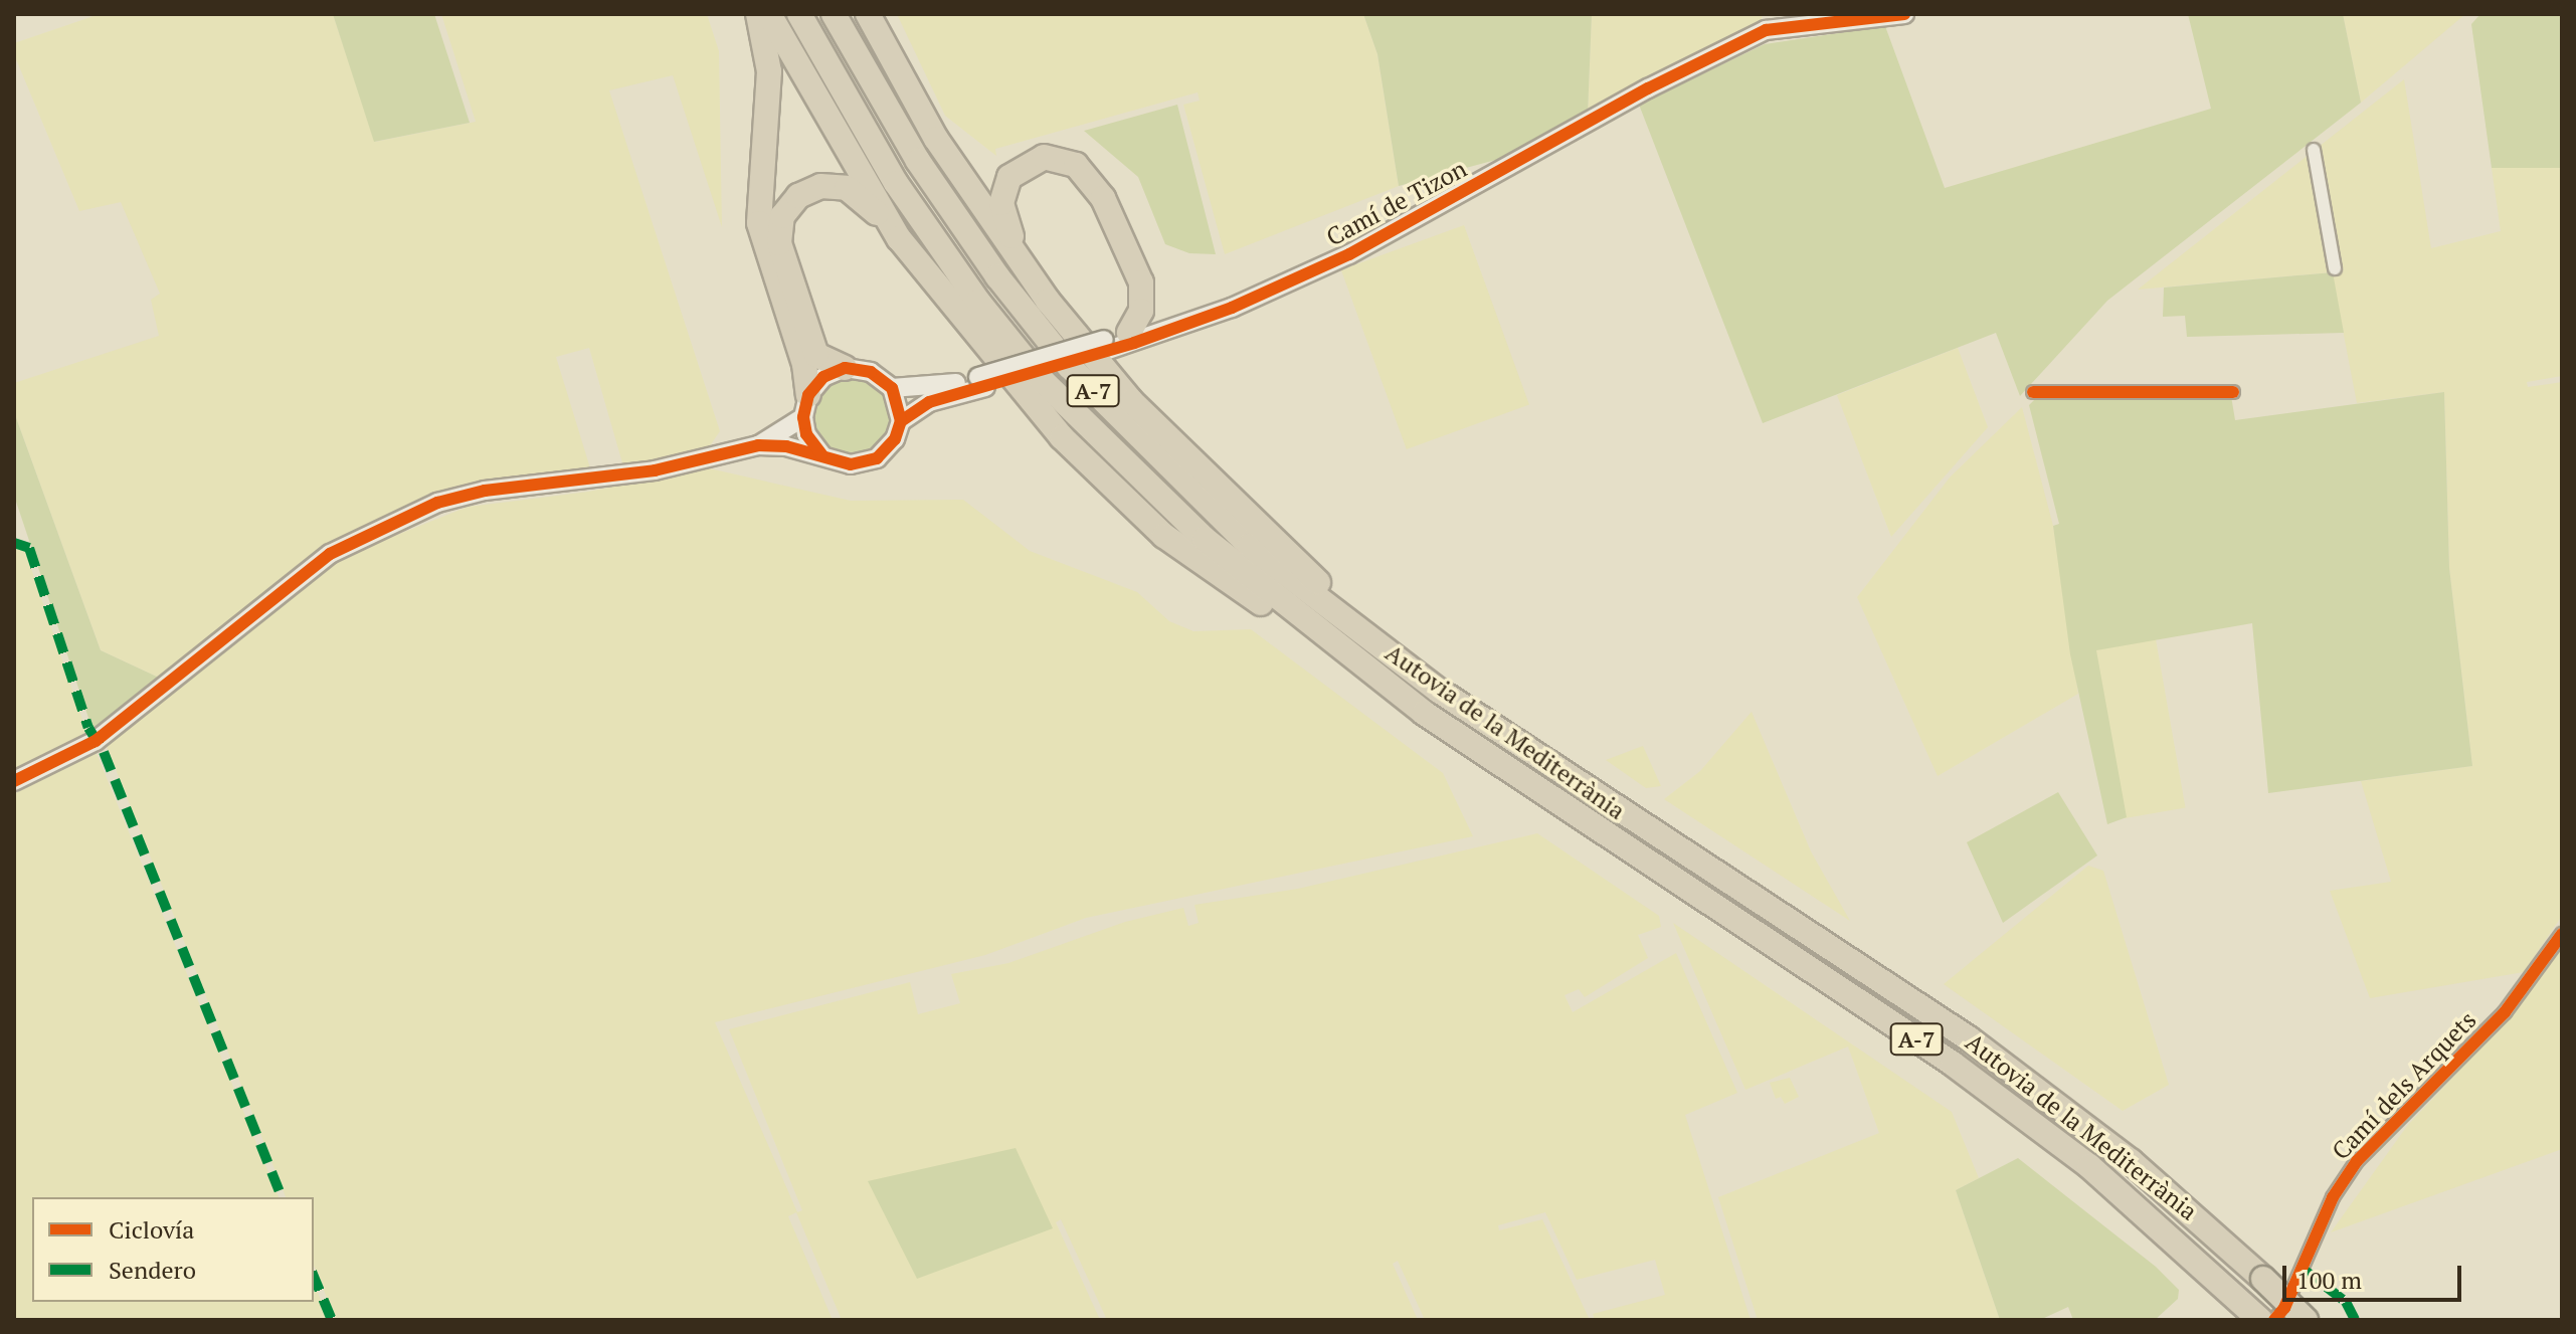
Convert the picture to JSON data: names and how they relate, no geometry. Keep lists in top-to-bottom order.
{
  "streets": {
    "highway": ["A-7", "Autovia de la Mediterrània"],
    "street": ["Camí de Tizon", "Camí dels Arquets"]
  },
  "legend": ["Ciclovía", "Sendero"],
  "scale_bar": "100 m"
}
